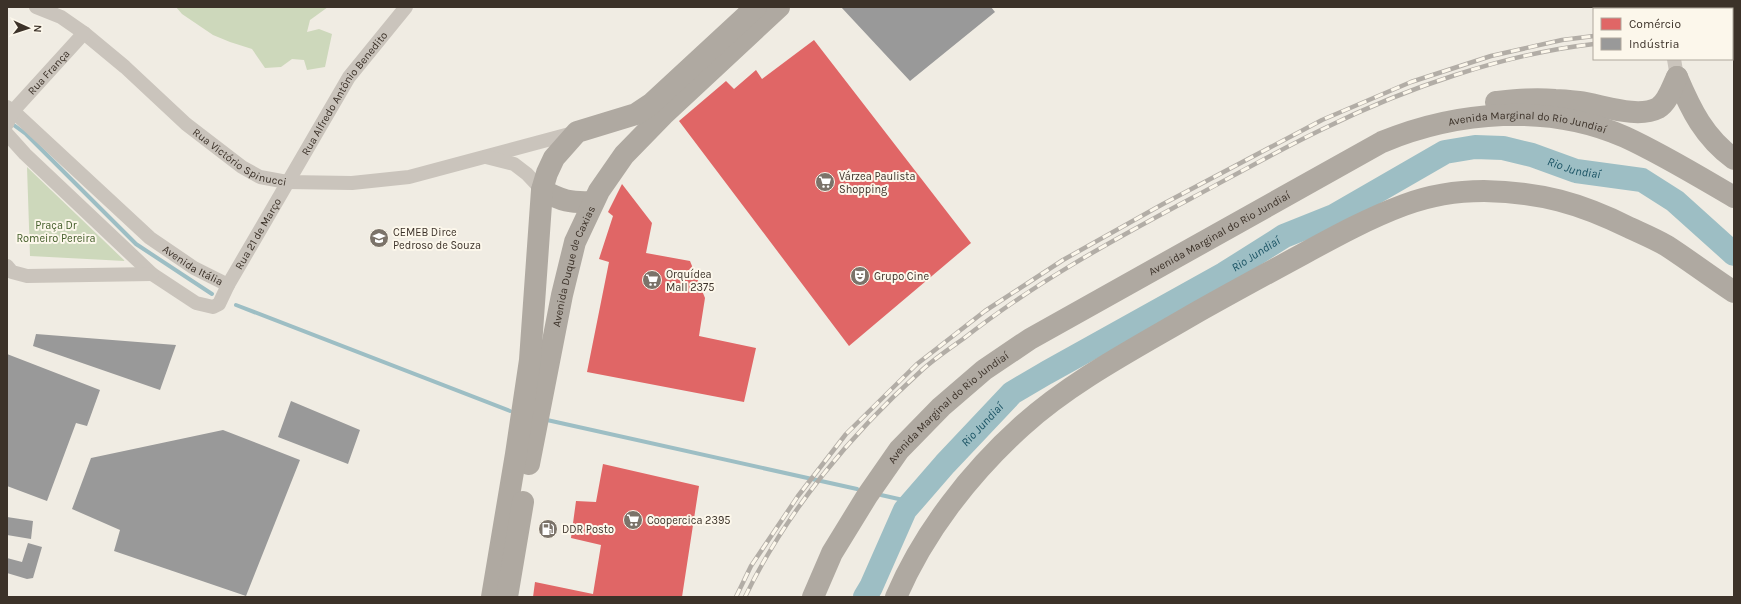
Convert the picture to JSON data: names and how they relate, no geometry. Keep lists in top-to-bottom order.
{
  "streets": {
    "main road": ["Avenida Marginal do Rio Jundiaí", "Avenida Duque de Caxias"],
    "street": [
      "Rua França",
      "Rua Alfredo Antônio Benedito",
      "Rua Victório Spinucci",
      "Rua 21 de Março",
      "Avenida Itália"
    ]
  },
  "crossings": [
    ["Rua França", "Rua Victório Spinucci"],
    ["Rua França", "Avenida Itália"],
    ["Rua Alfredo Antônio Benedito", "Rua Victório Spinucci"],
    ["Rua Alfredo Antônio Benedito", "Rua 21 de Março"],
    ["Rua Victório Spinucci", "Rua 21 de Março"],
    ["Rua Victório Spinucci", "Avenida Duque de Caxias"],
    ["Rua 21 de Março", "Avenida Itália"]
  ],
  "water": ["Rio Jundiaí"],
  "parks": ["Praça Dr Romeiro Pereira"],
  "places": {
    "supermarket": ["Várzea Paulista Shopping", "Orquídea Mall 2375", "Coopercica 2395"],
    "school or university": ["CEMEB Dirce Pedroso de Souza"],
    "theatre": ["Grupo Cine"],
    "fuel station": ["DDR Posto"]
  },
  "legend": ["Comércio", "Indústria"],
  "north": "right"
}
